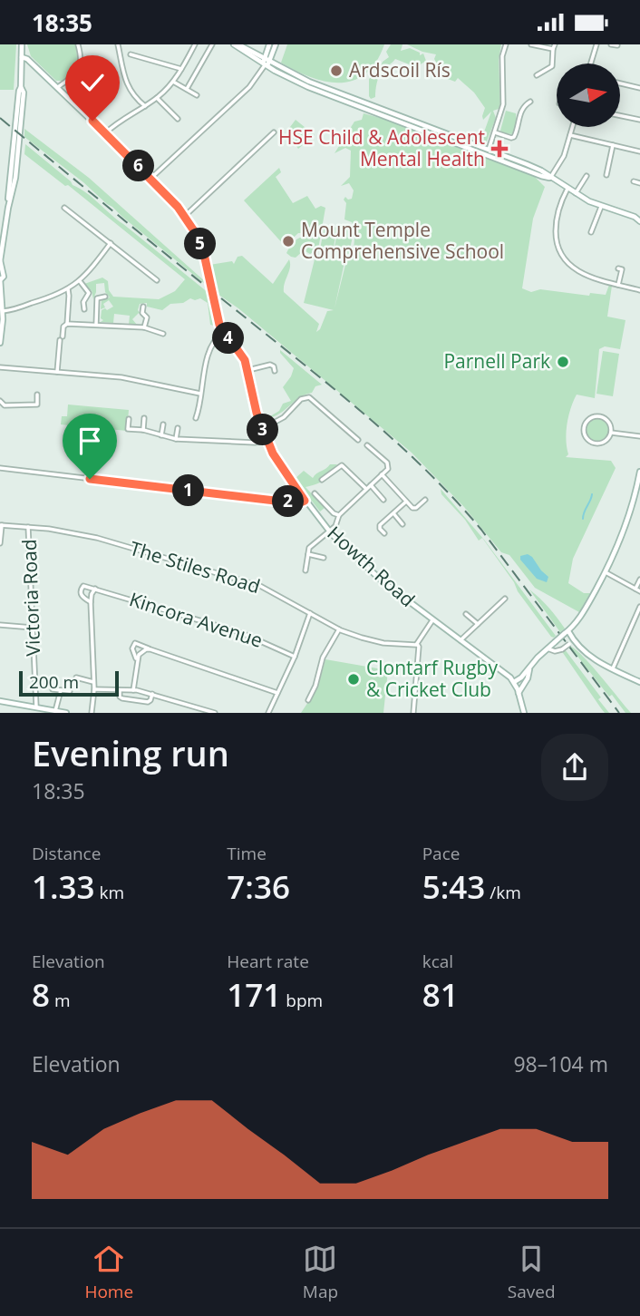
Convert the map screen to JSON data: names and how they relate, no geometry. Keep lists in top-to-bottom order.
{
  "streets": {
    "main road": ["Howth Road"],
    "street": ["The Stiles Road", "Victoria Road", "Kincora Avenue"]
  },
  "crossings": [
    ["The Stiles Road", "Victoria Road"]
  ],
  "places": {
    "other": [
      "Ardscoil Rís",
      "Mount Temple Comprehensive School",
      "Parnell Park",
      "Clontarf Rugby & Cricket Club"
    ],
    "health": ["HSE Child & Adolescent Mental Health"]
  },
  "scale_bar": "200 m",
  "north": "right",
  "page": {
    "status": "18:35",
    "pins": [
      "6",
      "5",
      "4",
      "3",
      "1",
      "2"
    ],
    "scale": "200 m",
    "heading": ["Evening run", "18:35"],
    "stats": [
      ["Distance", "1.33 km"],
      ["Time", "7:36"],
      ["Pace", "5:43 /km"],
      ["Elevation", "8 m"],
      ["Heart rate", "171 bpm"],
      ["kcal", "81"]
    ],
    "chart": ["Elevation", "98–104 m"],
    "tabs": ["Home", "Map", "Saved"]
  }
}
